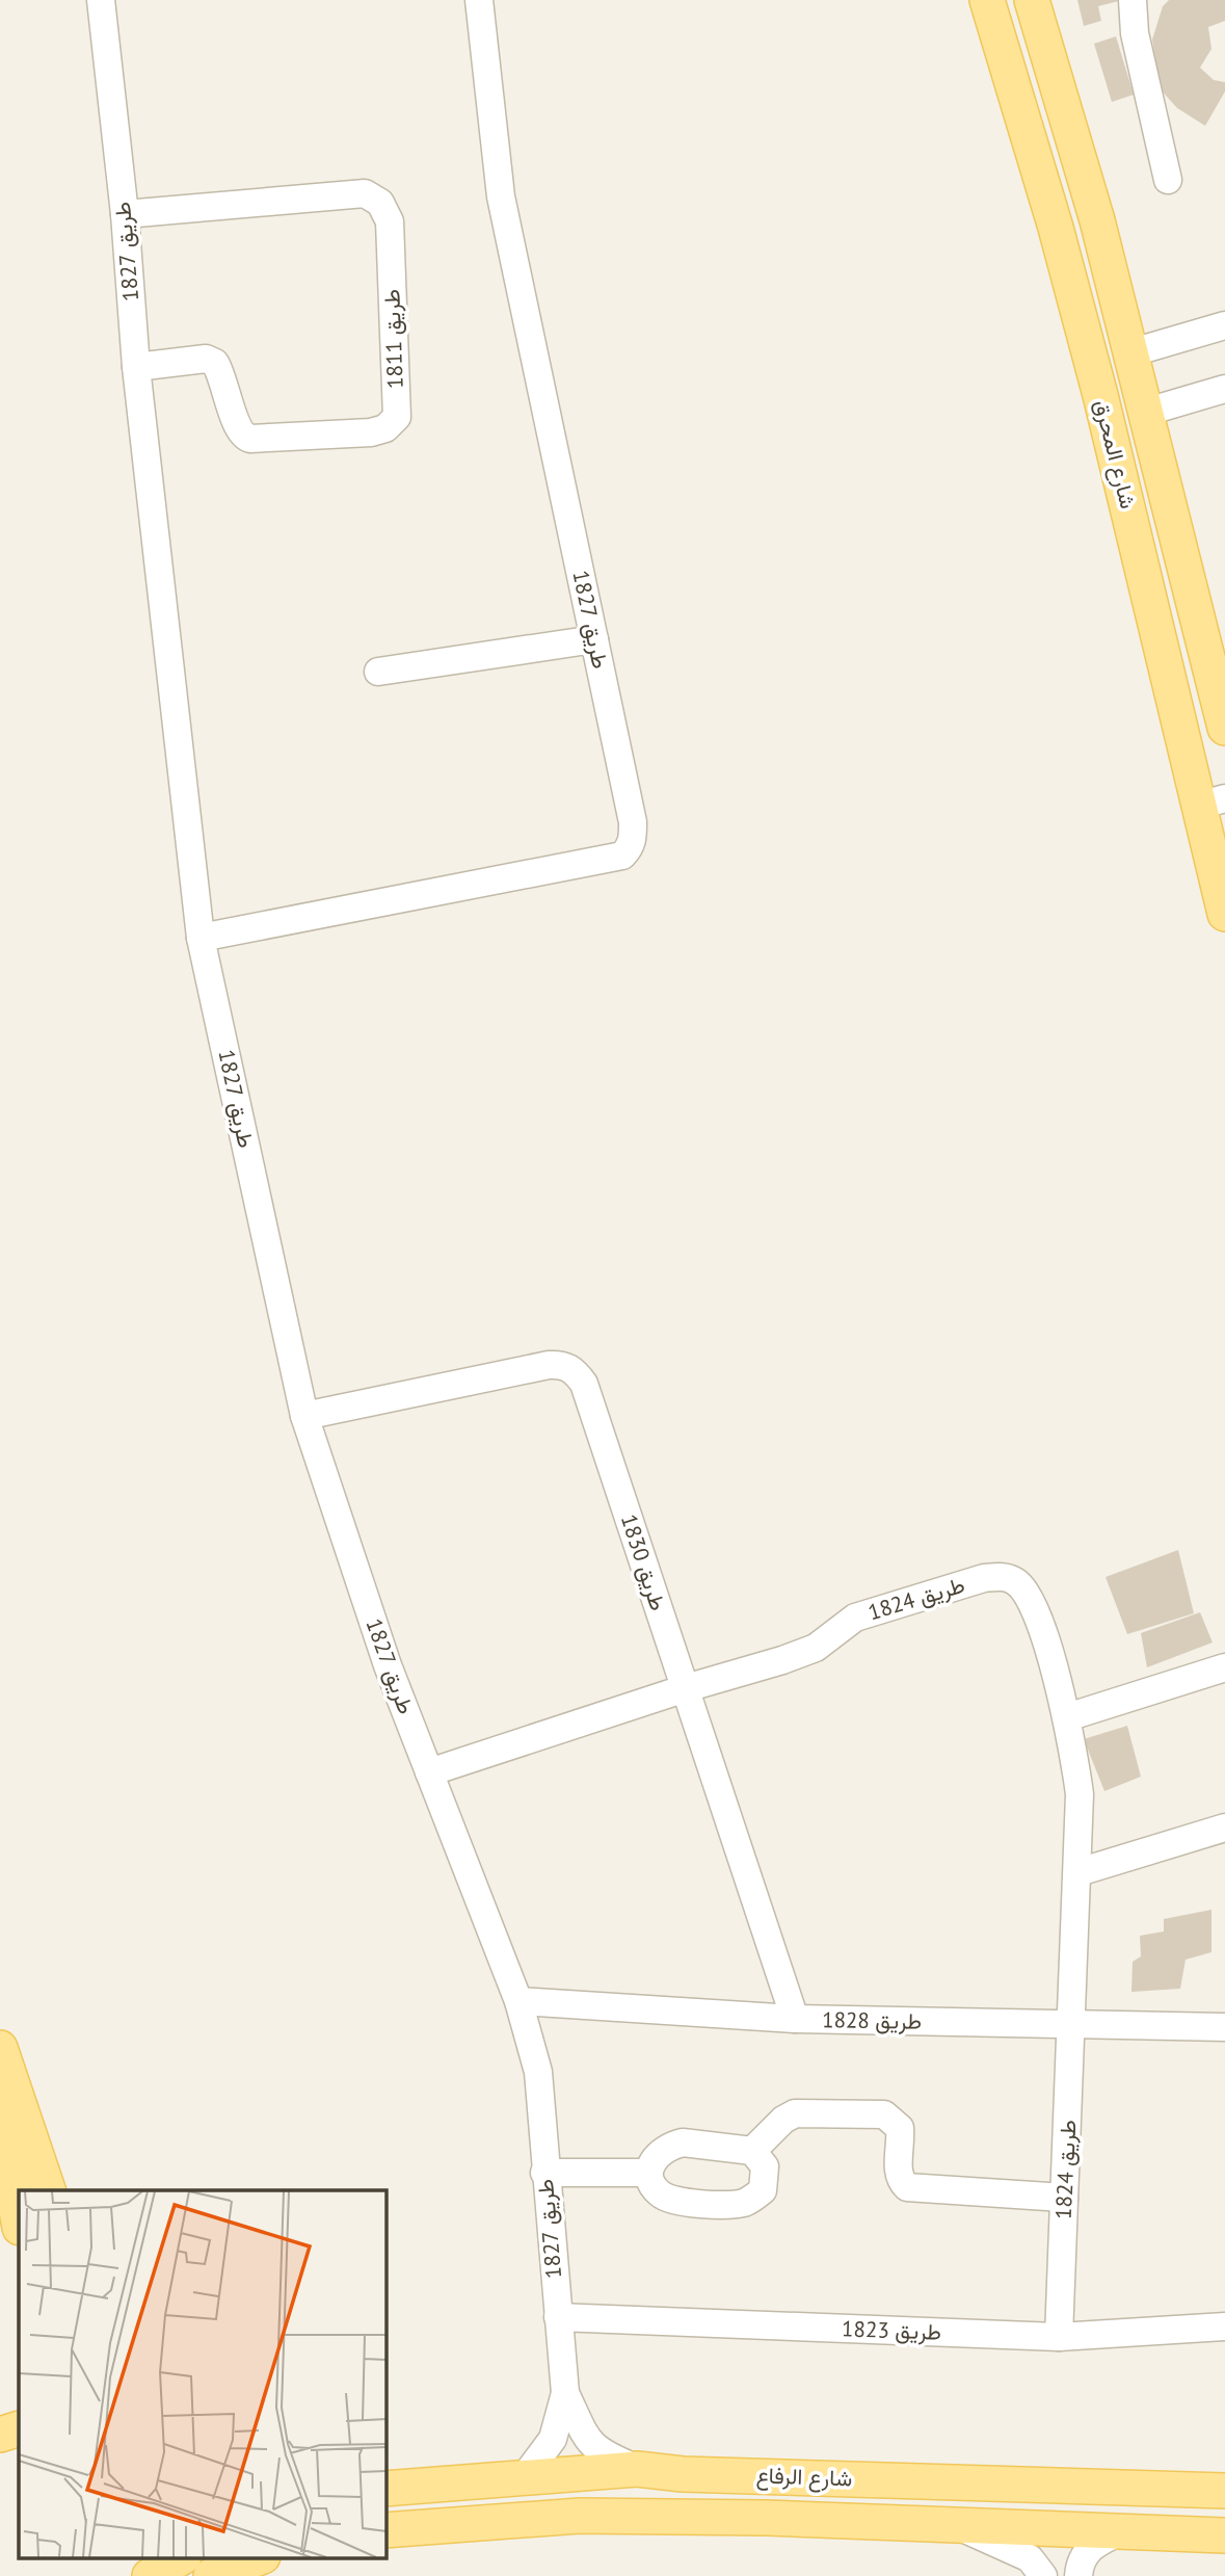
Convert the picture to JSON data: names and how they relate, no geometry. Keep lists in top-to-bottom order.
{
  "streets": {
    "main road": ["شارع المحرق", "شارع الرفاع"],
    "street": [
      "طريق 1827",
      "طريق 1811",
      "طريق 1830",
      "طريق 1824",
      "طريق 1828",
      "طريق 1823"
    ]
  },
  "crossings": [
    ["طريق 1827", "طريق 1811"],
    ["طريق 1827", "طريق 1830"],
    ["طريق 1827", "طريق 1824"],
    ["طريق 1827", "طريق 1828"],
    ["طريق 1827", "طريق 1823"],
    ["طريق 1827", "شارع الرفاع"],
    ["طريق 1830", "طريق 1824"],
    ["طريق 1830", "طريق 1828"],
    ["طريق 1824", "طريق 1828"],
    ["طريق 1824", "طريق 1823"]
  ]
}
